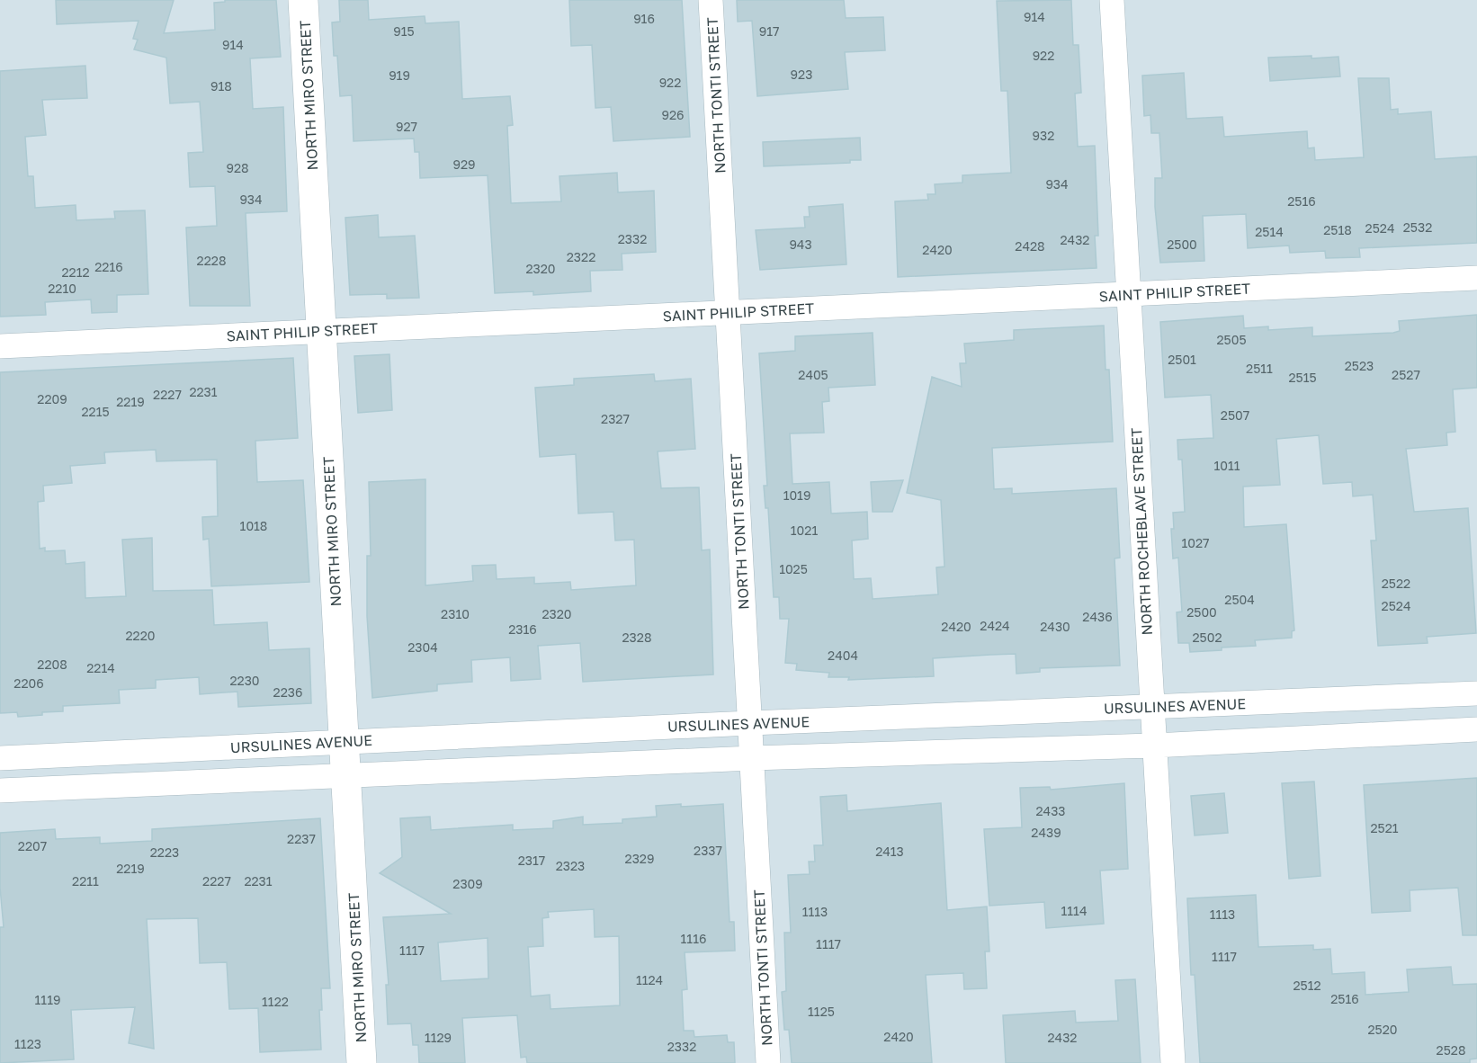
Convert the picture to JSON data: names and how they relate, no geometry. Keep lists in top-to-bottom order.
{
  "streets": {
    "street": [
      "NORTH MIRO STREET",
      "NORTH TONTI STREET",
      "SAINT PHILIP STREET",
      "NORTH ROCHEBLAVE STREET",
      "URSULINES AVENUE"
    ]
  },
  "crossings": [
    ["NORTH MIRO STREET", "SAINT PHILIP STREET"],
    ["NORTH MIRO STREET", "URSULINES AVENUE"],
    ["NORTH TONTI STREET", "SAINT PHILIP STREET"],
    ["NORTH TONTI STREET", "URSULINES AVENUE"],
    ["SAINT PHILIP STREET", "NORTH ROCHEBLAVE STREET"],
    ["NORTH ROCHEBLAVE STREET", "URSULINES AVENUE"]
  ],
  "house_numbers": [
    "914",
    "916",
    "915",
    "917",
    "914",
    "922",
    "923",
    "919",
    "922",
    "918",
    "926",
    "927",
    "932",
    "929",
    "928",
    "934",
    "934",
    "2516",
    "2532",
    "2524",
    "2518",
    "2514",
    "2332",
    "2432",
    "943",
    "2500",
    "2428",
    "2420",
    "2322",
    "2228",
    "2216",
    "2320",
    "2212",
    "2210",
    "2505",
    "2501",
    "2523",
    "2511",
    "2405",
    "2527",
    "2515",
    "2231",
    "2227",
    "2209",
    "2219",
    "2215",
    "2507",
    "2327",
    "1011",
    "1019",
    "1018",
    "1021",
    "1027",
    "1025",
    "2522",
    "2504",
    "2524",
    "2500",
    "2310",
    "2320",
    "2436",
    "2424",
    "2420",
    "2430",
    "2316",
    "2220",
    "2328",
    "2502",
    "2304",
    "2404",
    "2208",
    "2214",
    "2230",
    "2206",
    "2236",
    "2433",
    "2521",
    "2439",
    "2237",
    "2207",
    "2337",
    "2413",
    "2223",
    "2329",
    "2317",
    "2323",
    "2219",
    "2211",
    "2227",
    "2231",
    "2309",
    "1114",
    "1113",
    "1113",
    "1116",
    "1117",
    "1117",
    "1117",
    "1124",
    "2512",
    "2516",
    "1119",
    "1122",
    "1125",
    "2520",
    "2420",
    "1129",
    "2432",
    "1123",
    "2332",
    "2528"
  ]
}
